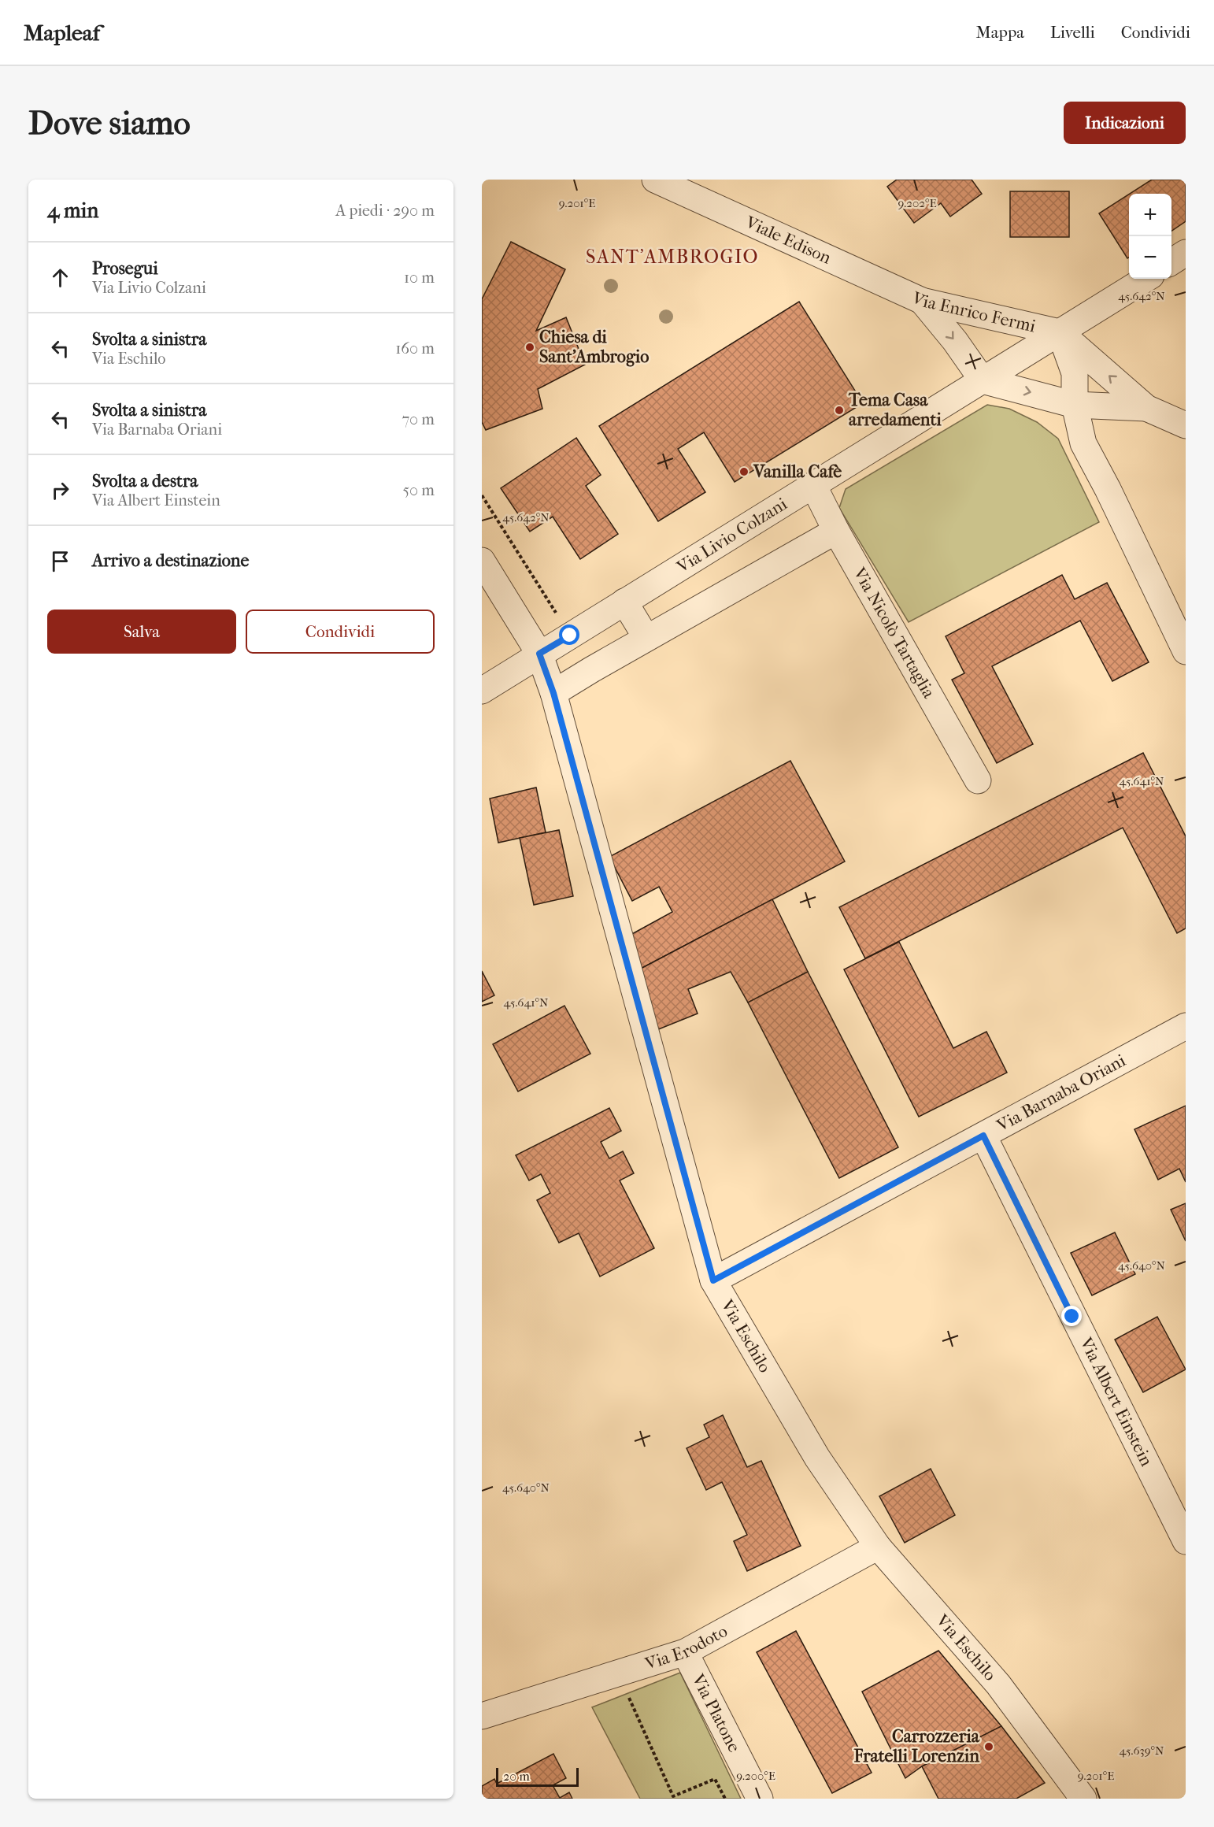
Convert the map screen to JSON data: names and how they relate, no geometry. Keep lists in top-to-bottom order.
{
  "streets": {
    "street": [
      "Viale Edison",
      "Via Enrico Fermi",
      "Via Livio Colzani",
      "Via Nicolò Tartaglia",
      "Via Barnaba Oriani",
      "Via Eschilo",
      "Via Albert Einstein",
      "Via Erodoto",
      "Via Platone"
    ]
  },
  "crossings": [
    ["Viale Edison", "Via Enrico Fermi"],
    ["Via Enrico Fermi", "Via Livio Colzani"],
    ["Via Livio Colzani", "Via Nicolò Tartaglia"],
    ["Via Livio Colzani", "Via Eschilo"],
    ["Via Barnaba Oriani", "Via Eschilo"],
    ["Via Barnaba Oriani", "Via Albert Einstein"],
    ["Via Eschilo", "Via Erodoto"],
    ["Via Erodoto", "Via Platone"]
  ],
  "districts": ["SANT'AMBROGIO"],
  "places": [
    "Chiesa di Sant'Ambrogio",
    "Tema Casa arredamenti",
    "Vanilla Cafè",
    "Carrozzeria Fratelli Lorenzin"
  ],
  "scale_bar": "20 m",
  "page": {
    "header": "Mapleaf",
    "nav": ["Mappa", "Livelli", "Condividi"],
    "buttons": [
      "Indicazioni",
      ["Salva", "Condividi"]
    ],
    "title": "Dove siamo",
    "heading": ["4 min", "A piedi · 290 m"],
    "map_buttons": ["+", "−"],
    "list": [
      ["Prosegui", "Via Livio Colzani", "10 m"],
      ["Svolta a sinistra", "Via Eschilo", "160 m"],
      ["Svolta a sinistra", "Via Barnaba Oriani", "70 m"],
      ["Svolta a destra", "Via Albert Einstein", "50 m"],
      "Arrivo a destinazione"
    ],
    "scale": "20 m"
  },
  "coordinates": [
    "9.201°E",
    "9.202°E",
    "45.642°N",
    "45.641°N",
    "45.640°N",
    "45.639°N",
    "9.200°E"
  ]
}
